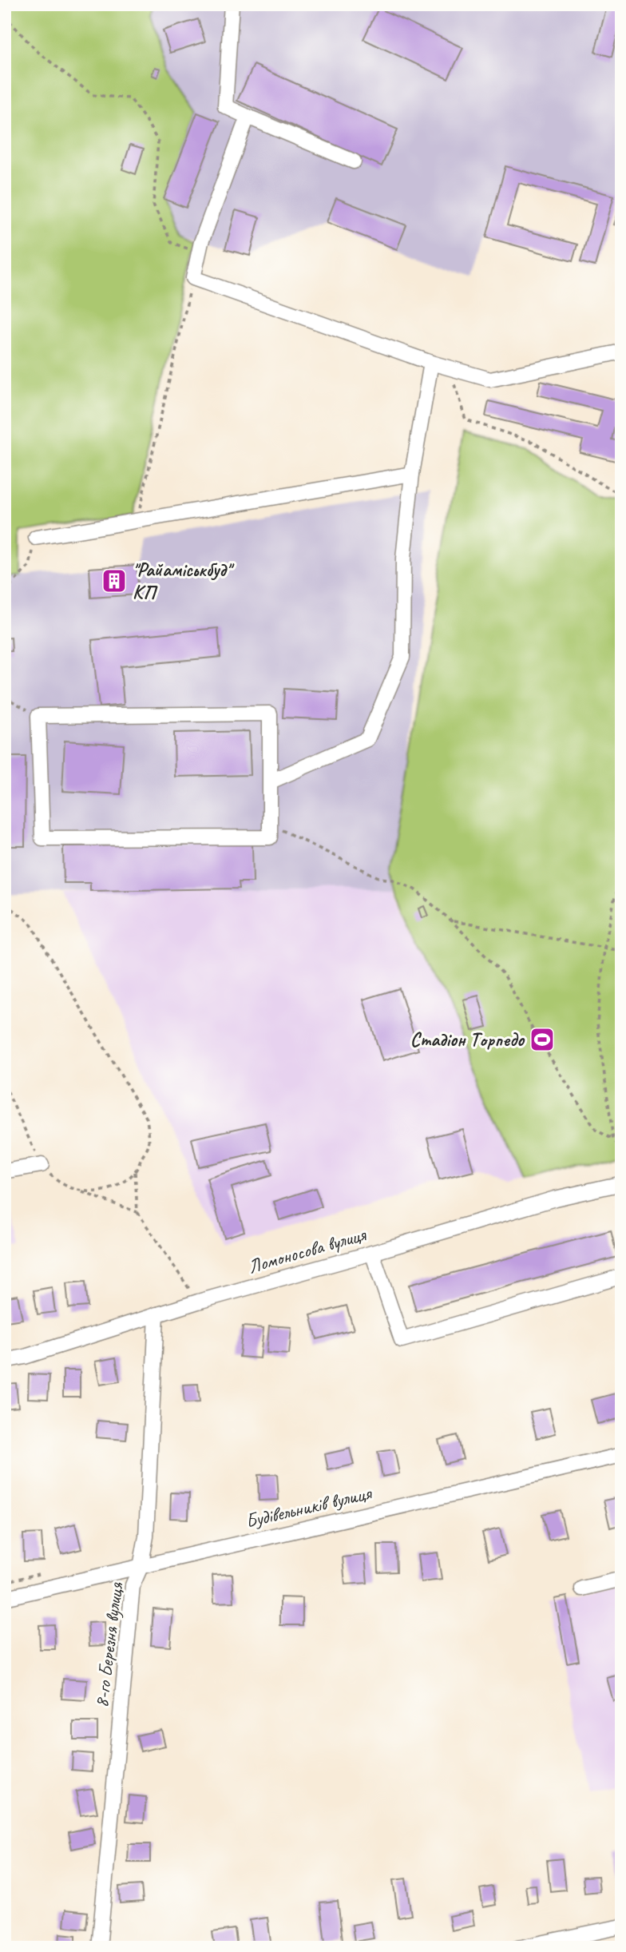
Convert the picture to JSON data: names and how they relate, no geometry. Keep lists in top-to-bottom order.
{
  "streets": {
    "street": ["Ломоносова вулиця", "Будівельників вулиця", "8-го Березня вулиця"]
  },
  "crossings": [
    ["Ломоносова вулиця", "8-го Березня вулиця"],
    ["Будівельників вулиця", "8-го Березня вулиця"]
  ],
  "places": {
    "building": ["\"Райаміськбуд\" КП"],
    "sports": ["Стадіон Торпедо"]
  }
}
